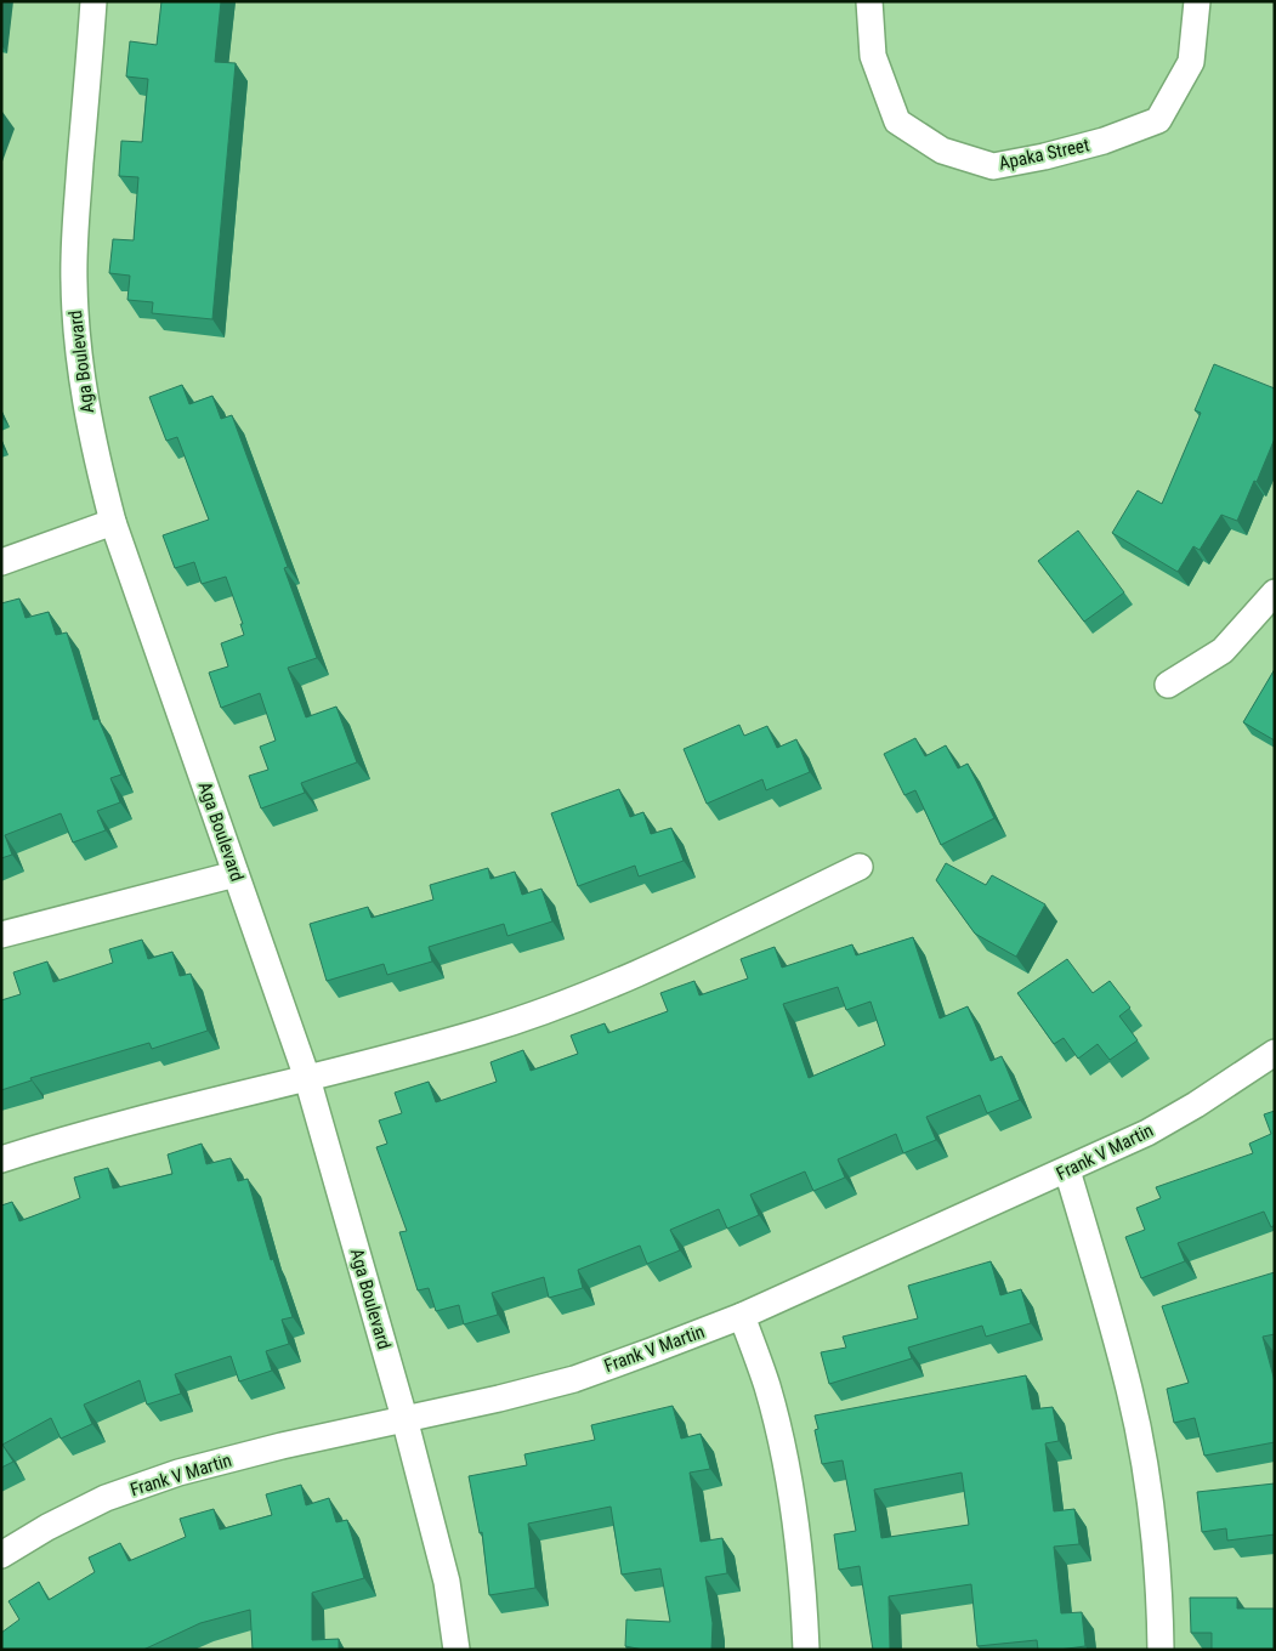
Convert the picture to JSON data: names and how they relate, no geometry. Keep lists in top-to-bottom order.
{
  "streets": {
    "street": ["Apaka Street", "Aga Boulevard", "Frank V Martin"]
  },
  "crossings": [
    ["Aga Boulevard", "Frank V Martin"]
  ]
}
